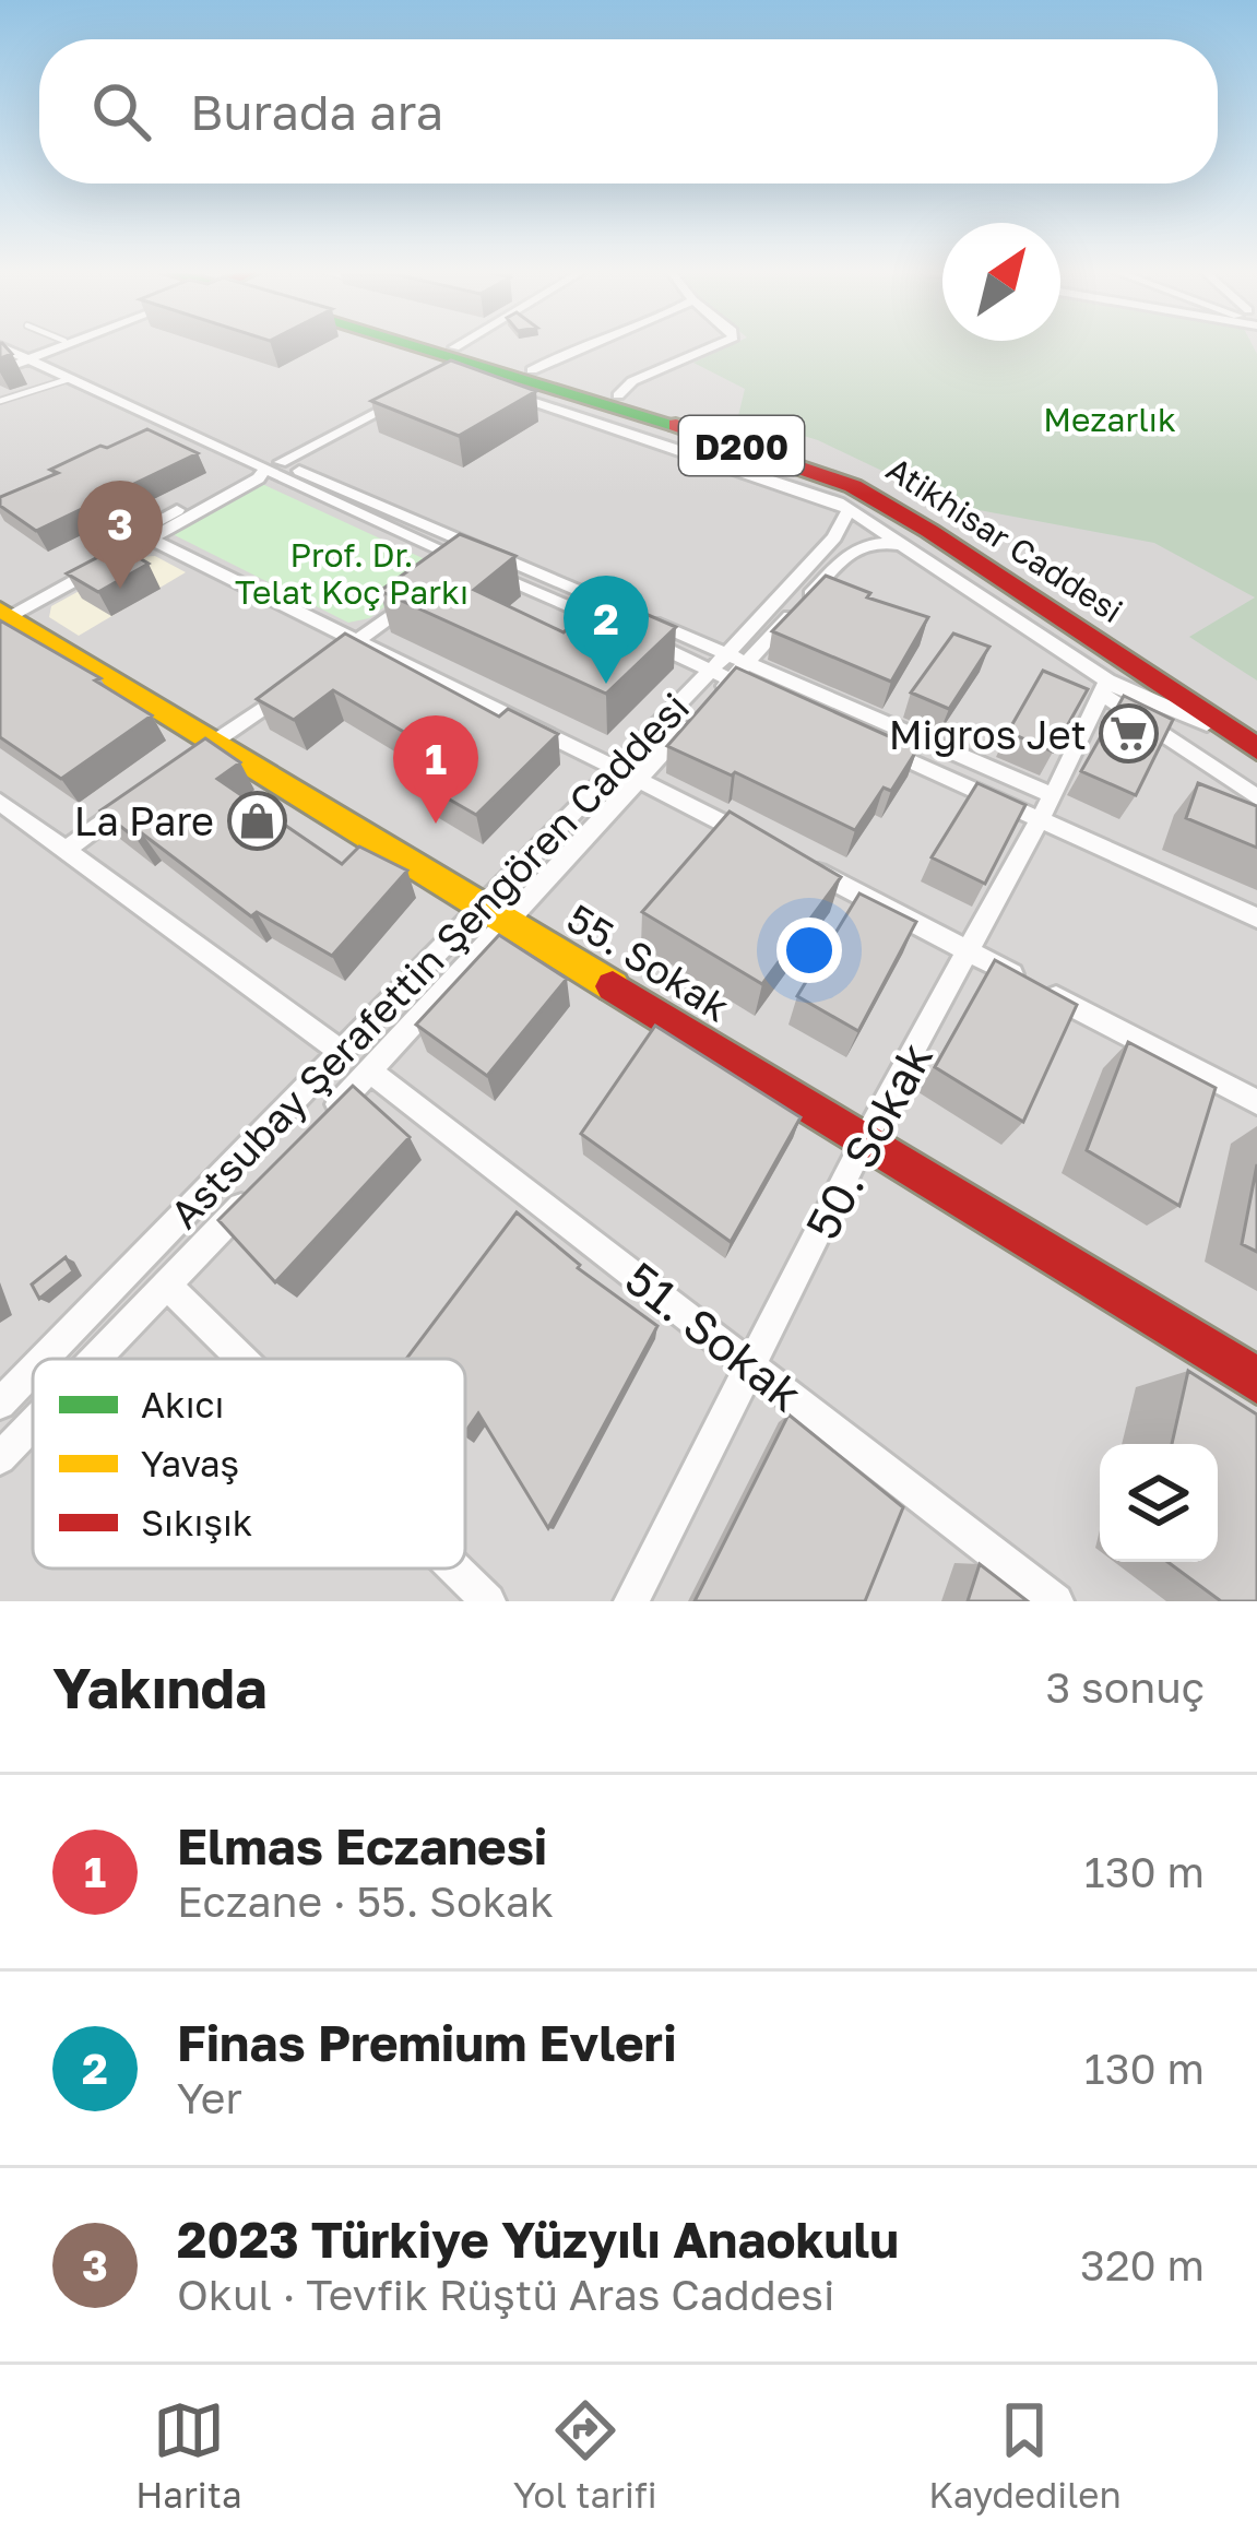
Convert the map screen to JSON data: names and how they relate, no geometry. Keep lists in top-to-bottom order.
{
  "streets": {
    "main road": ["D200", "Atikhisar Caddesi", "55. Sokak"],
    "street": ["Astsubay Şerafettin Şengören Caddesi", "50. Sokak", "51. Sokak"]
  },
  "crossings": [
    ["Astsubay Şerafettin Şengören Caddesi", "55. Sokak"],
    ["Astsubay Şerafettin Şengören Caddesi", "51. Sokak"],
    ["55. Sokak", "50. Sokak"],
    ["50. Sokak", "51. Sokak"]
  ],
  "parks": ["Mezarlık", "Prof. Dr. Telat Koç Parkı"],
  "places": {
    "supermarket": ["Migros Jet"],
    "shop": ["La Pare"]
  },
  "legend": ["Akıcı", "Yavaş", "Sıkışık"],
  "north": "top right",
  "page": {
    "search": "Burada ara",
    "pins": ["3", "2", "1"],
    "heading": ["Yakında", "3 sonuç"],
    "list": [
      {
        "mark": "1",
        "name": "Elmas Eczanesi",
        "note": "Eczane · 55. Sokak",
        "value": "130 m"
      },
      {
        "mark": "2",
        "name": "Finas Premium Evleri",
        "note": "Yer",
        "value": "130 m"
      },
      {
        "mark": "3",
        "name": "2023 Türkiye Yüzyılı Anaokulu",
        "note": "Okul · Tevfik Rüştü Aras Caddesi",
        "value": "320 m"
      }
    ],
    "nav": ["Harita", "Yol tarifi", "Kaydedilen"]
  }
}
